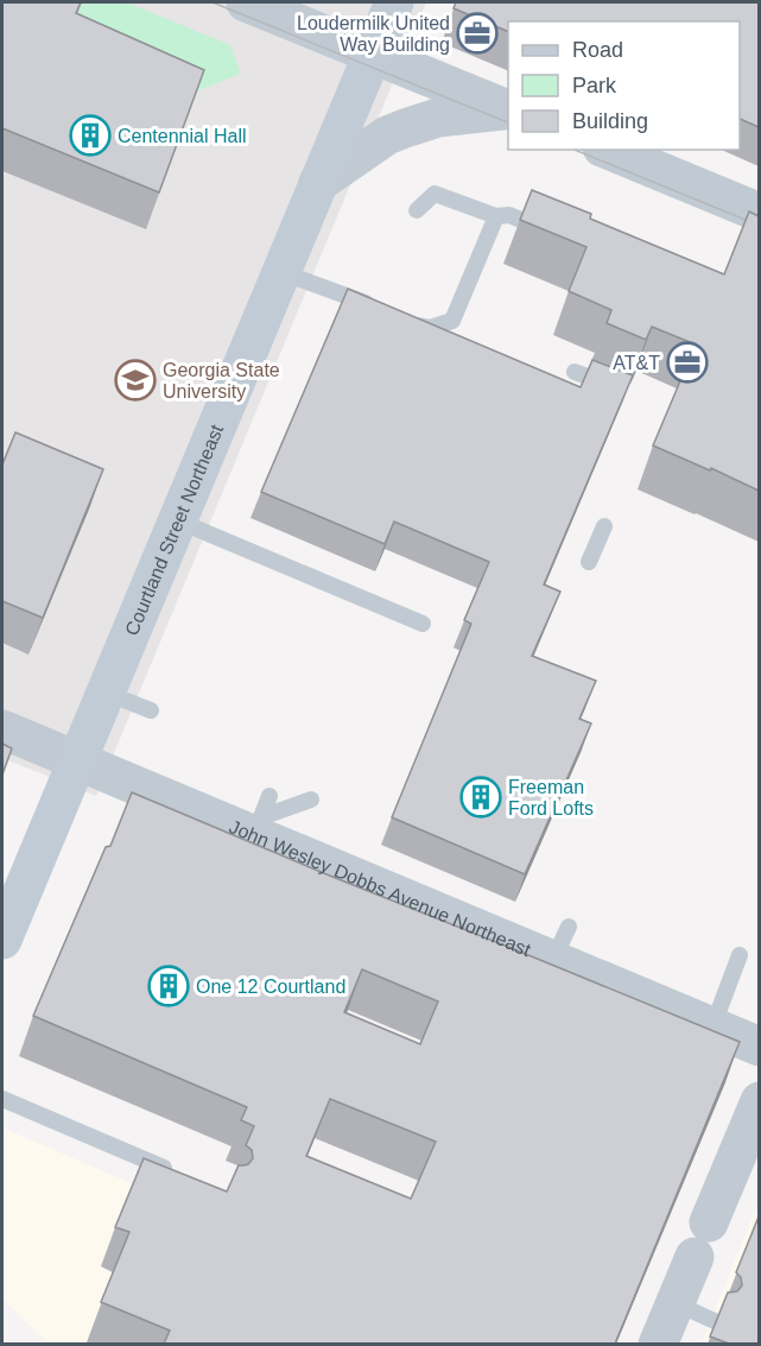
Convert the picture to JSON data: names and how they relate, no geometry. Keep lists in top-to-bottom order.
{
  "streets": {
    "main road": ["Courtland Street Northeast"],
    "street": ["John Wesley Dobbs Avenue Northeast"]
  },
  "crossings": [
    ["Courtland Street Northeast", "John Wesley Dobbs Avenue Northeast"]
  ],
  "places": {
    "office": ["Loudermilk United Way Building", "AT&T"],
    "building": ["Centennial Hall", "Freeman Ford Lofts", "One 12 Courtland"],
    "school or university": ["Georgia State University"]
  },
  "legend": ["Road", "Park", "Building"]
}
